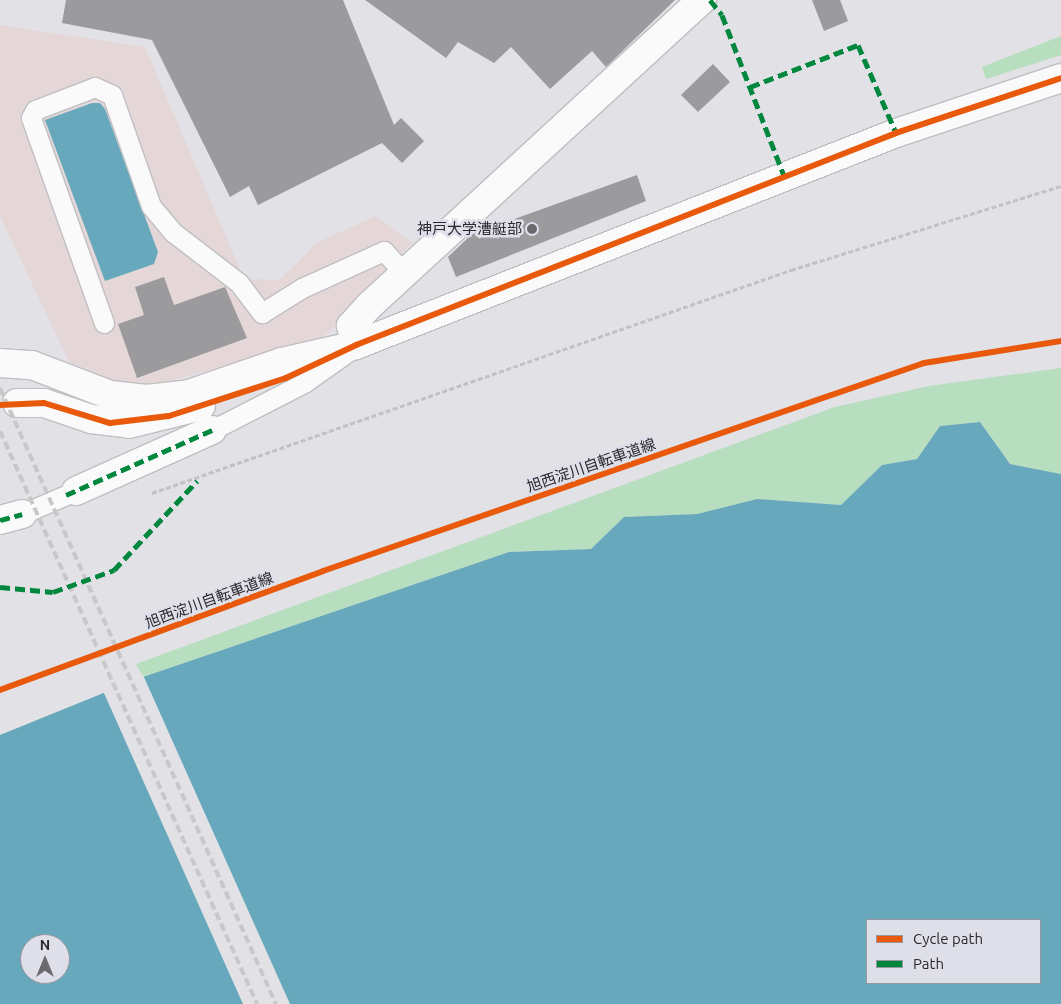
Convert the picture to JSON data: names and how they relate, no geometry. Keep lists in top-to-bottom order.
{
  "streets": {
    "cycle path": ["旭西淀川自転車道線"]
  },
  "places": ["神戸大学漕艇部"],
  "legend": ["Cycle path", "Path"],
  "north": "top"
}
